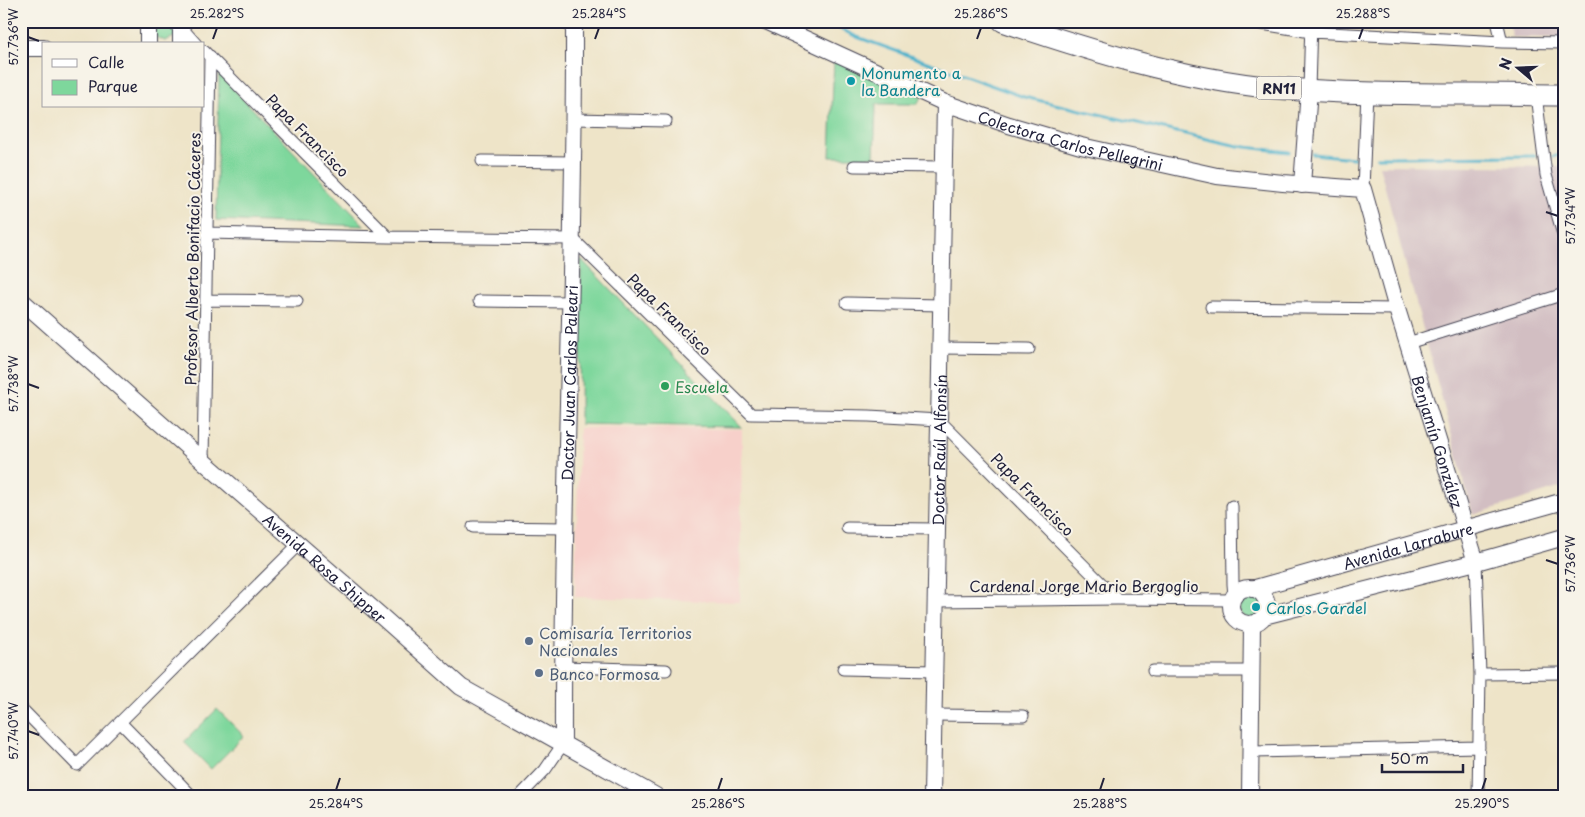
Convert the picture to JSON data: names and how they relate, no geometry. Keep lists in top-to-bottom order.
{
  "streets": {
    "highway": ["RN11"],
    "street": [
      "Papa Francisco",
      "Colectora Carlos Pellegrini",
      "Profesor Alberto Bonifacio Cáceres",
      "Doctor Juan Carlos Paleari",
      "Benjamín González",
      "Doctor Raúl Alfonsín",
      "Avenida Larrabure",
      "Avenida Rosa Shipper",
      "Cardenal Jorge Mario Bergoglio"
    ]
  },
  "crossings": [
    ["RN11", "Benjamín González"],
    ["Papa Francisco", "Profesor Alberto Bonifacio Cáceres"],
    ["Papa Francisco", "Doctor Juan Carlos Paleari"],
    ["Papa Francisco", "Doctor Raúl Alfonsín"],
    ["Papa Francisco", "Cardenal Jorge Mario Bergoglio"],
    ["Colectora Carlos Pellegrini", "Benjamín González"],
    ["Colectora Carlos Pellegrini", "Doctor Raúl Alfonsín"],
    ["Profesor Alberto Bonifacio Cáceres", "Avenida Rosa Shipper"],
    ["Doctor Juan Carlos Paleari", "Avenida Rosa Shipper"],
    ["Benjamín González", "Avenida Larrabure"],
    ["Doctor Raúl Alfonsín", "Cardenal Jorge Mario Bergoglio"],
    ["Avenida Larrabure", "Cardenal Jorge Mario Bergoglio"]
  ],
  "places": [
    "Monumento a la Bandera",
    "Escuela",
    "Carlos Gardel",
    "Comisaría Territorios Nacionales",
    "Banco Formosa"
  ],
  "legend": ["Calle", "Parque"],
  "scale_bar": "50 m",
  "north": "left",
  "coordinates": [
    "25.282°S",
    "25.284°S",
    "25.286°S",
    "25.288°S",
    "57.736°W",
    "57.734°W",
    "57.738°W",
    "57.740°W",
    "25.290°S"
  ]
}
